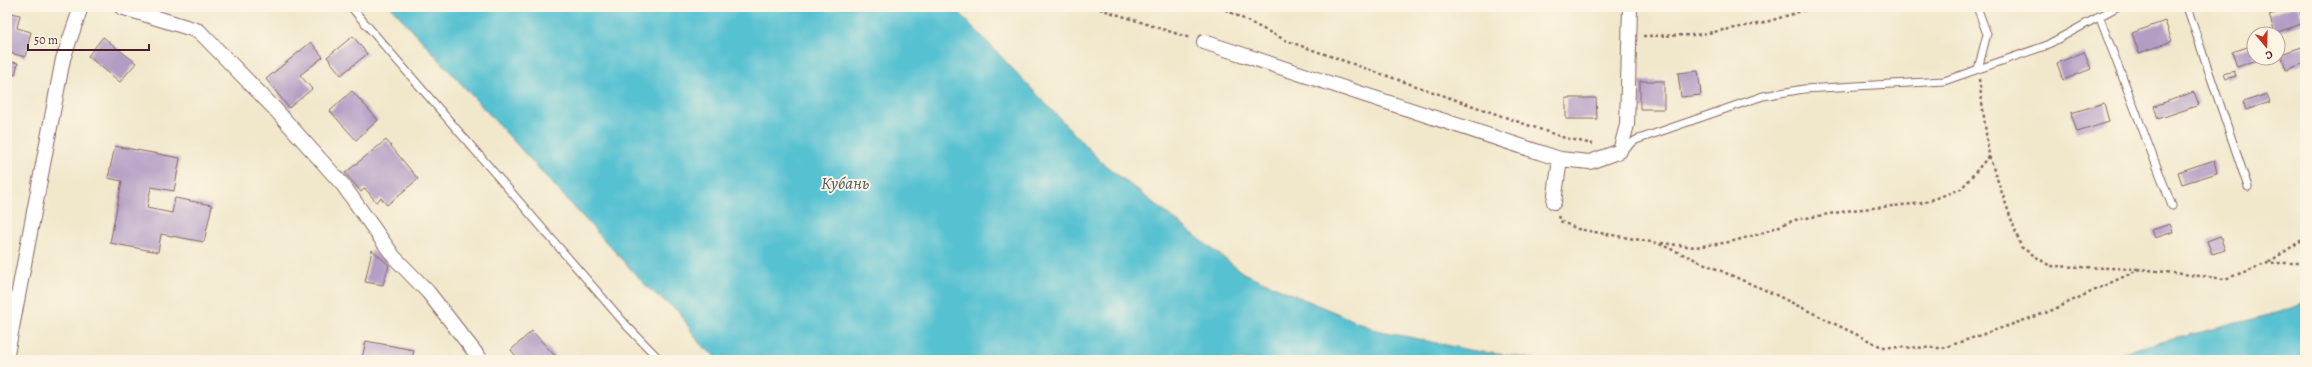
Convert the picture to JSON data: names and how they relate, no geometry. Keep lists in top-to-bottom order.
{
  "water": ["Кубань"],
  "scale_bar": "50 m",
  "north": "bottom"
}
